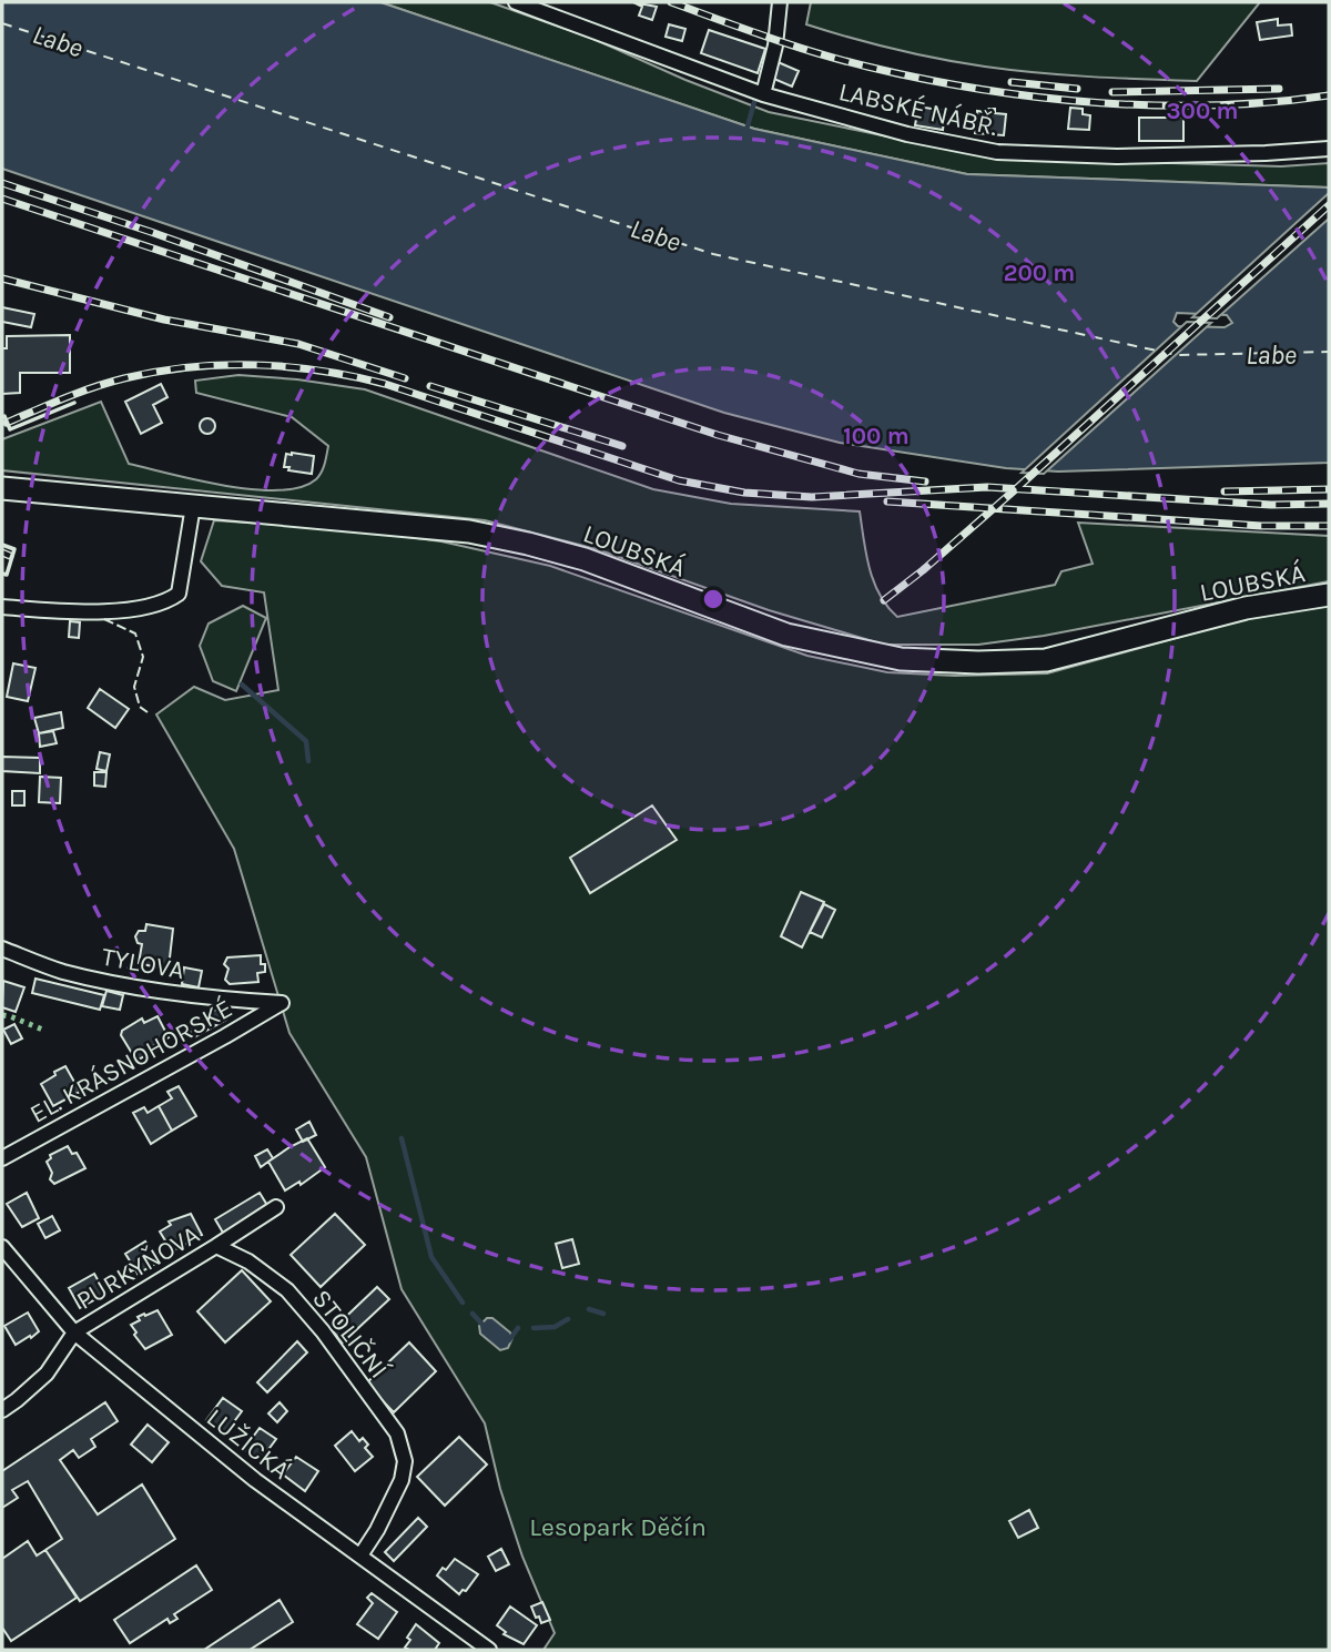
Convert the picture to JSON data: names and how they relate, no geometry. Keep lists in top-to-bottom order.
{
  "streets": {
    "main road": ["LOUBSKÁ"],
    "street": [
      "LABSKÉ NÁBŘ.",
      "TYLOVA",
      "EL. KRÁSNOHORSKÉ",
      "PURKYŇOVA",
      "STOLIČNÍ",
      "LUŽICKÁ"
    ]
  },
  "crossings": [
    ["TYLOVA", "EL. KRÁSNOHORSKÉ"],
    ["PURKYŇOVA", "STOLIČNÍ"],
    ["PURKYŇOVA", "LUŽICKÁ"],
    ["STOLIČNÍ", "LUŽICKÁ"]
  ],
  "water": ["Labe"],
  "parks": ["Lesopark Děčín"],
  "rings": ["300 m", "200 m", "100 m"]
}
